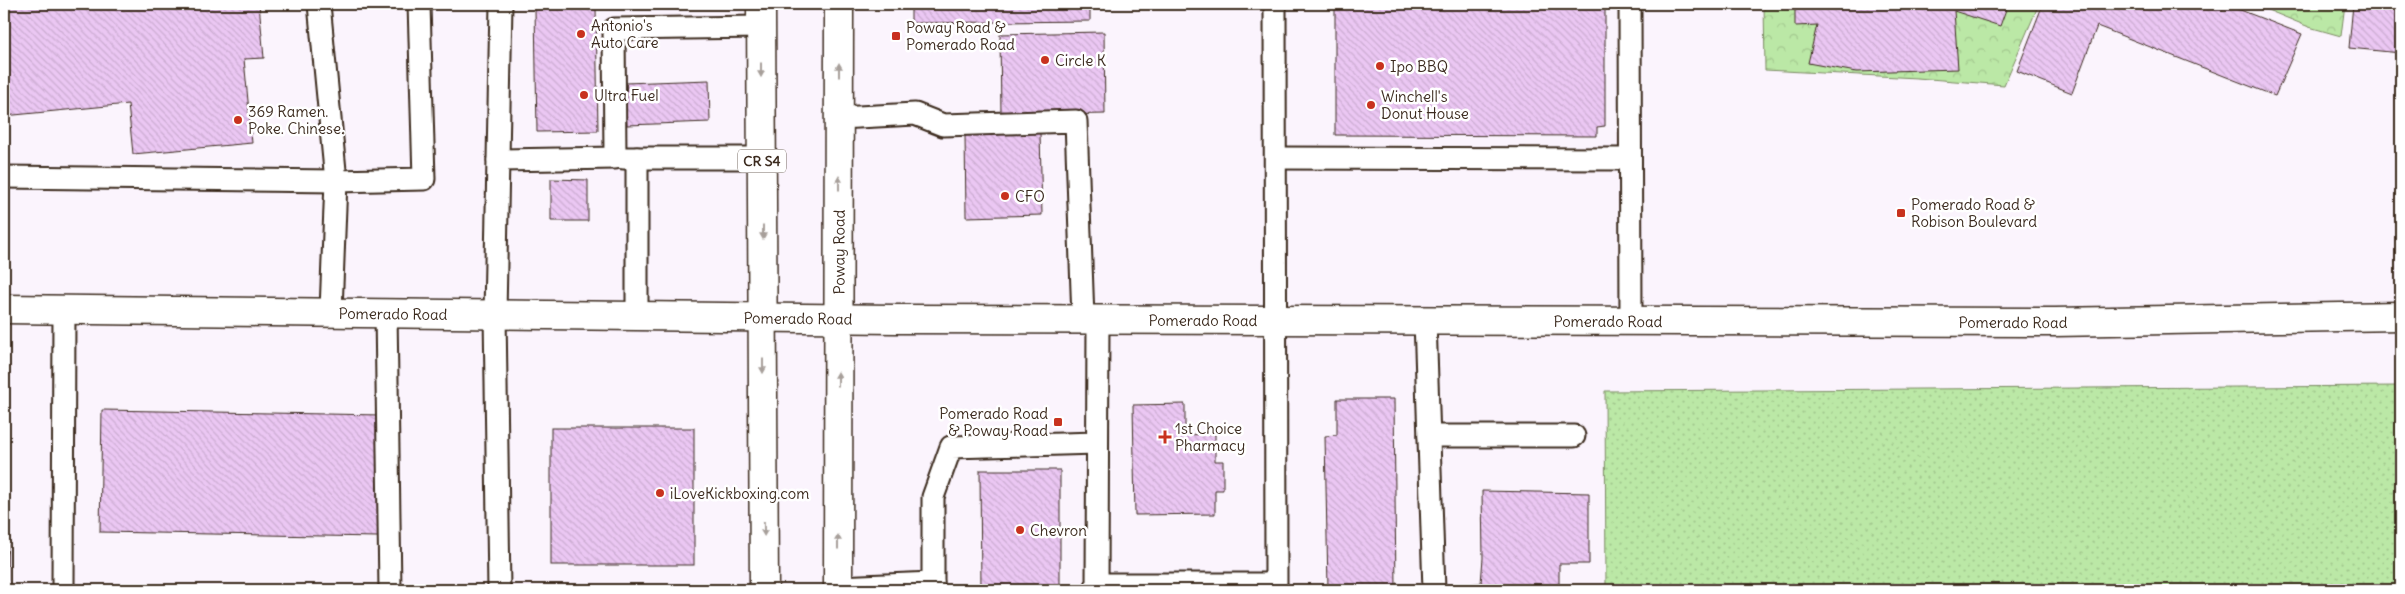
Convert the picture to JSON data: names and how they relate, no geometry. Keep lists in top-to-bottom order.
{
  "streets": {
    "main road": ["CR S4", "Poway Road", "Pomerado Road"]
  },
  "crossings": [
    ["CR S4", "Pomerado Road"],
    ["Poway Road", "Pomerado Road"]
  ],
  "places": {
    "other": [
      "Antonio's Auto Care",
      "Circle K",
      "Ipo BBQ",
      "Ultra Fuel",
      "Winchell's Donut House",
      "369 Ramen. Poke. Chinese.",
      "CFO",
      "iLoveKickboxing.com",
      "Chevron"
    ],
    "transit": ["Poway Road & Pomerado Road", "Pomerado Road & Robison Boulevard", "Pomerado Road & Poway Road"],
    "health": ["1st Choice Pharmacy"]
  }
}
